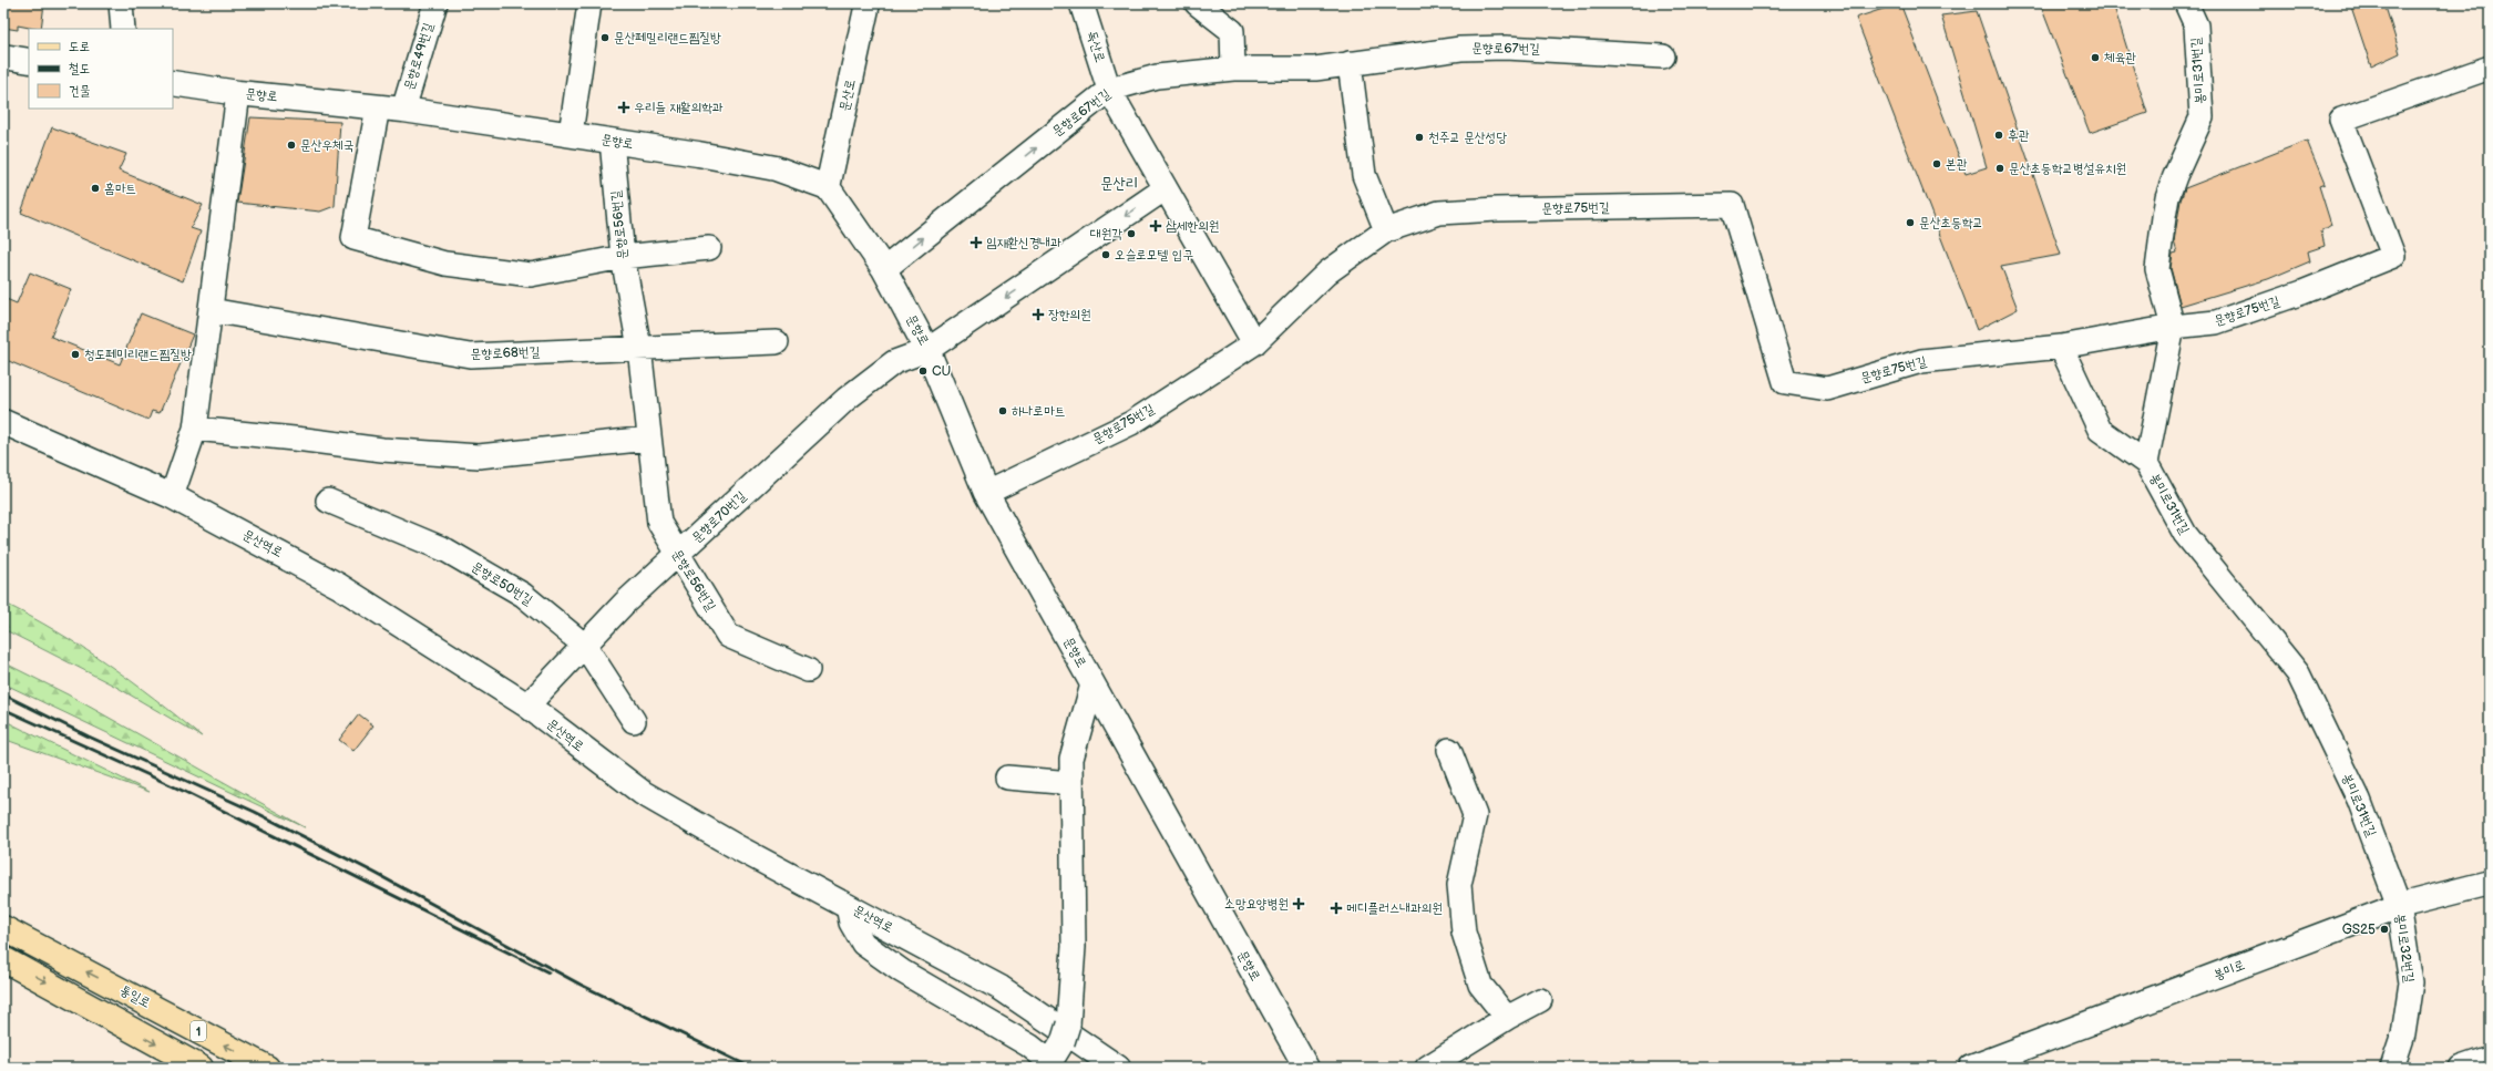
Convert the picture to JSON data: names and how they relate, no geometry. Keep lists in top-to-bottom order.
{
  "streets": {
    "main road": ["통일로", "1"],
    "street": [
      "독산로",
      "문향로67번길",
      "문향로49번길",
      "봉미로31번길",
      "문향로",
      "문산로",
      "문향로75번길",
      "문향로56번길",
      "문향로68번길",
      "문향로70번길",
      "문산역로",
      "문향로50번길",
      "봉미로32번길",
      "봉미로"
    ]
  },
  "crossings": [
    ["독산로", "문향로67번길"],
    ["문향로67번길", "문향로"],
    ["문향로49번길", "문향로"],
    ["봉미로31번길", "문향로75번길"],
    ["봉미로31번길", "봉미로32번길"],
    ["봉미로31번길", "봉미로"],
    ["문향로", "문산로"],
    ["문향로", "문향로75번길"],
    ["문향로", "문향로56번길"],
    ["문향로", "문향로70번길"],
    ["문향로56번길", "문향로68번길"],
    ["문향로56번길", "문향로70번길"],
    ["문향로70번길", "문산역로"],
    ["문향로70번길", "문향로50번길"],
    ["봉미로32번길", "봉미로"]
  ],
  "districts": ["문산리"],
  "places": {
    "other": [
      "문산페밀리랜드찜질방",
      "체육관",
      "후관",
      "천주교 문산성당",
      "문산우체국",
      "본관",
      "문산초등학교병설유치원",
      "홈마트",
      "문산초등학교",
      "대원각",
      "오슬로모텔 입구",
      "청도페미리랜드찜질방",
      "CU",
      "하나로마트",
      "GS25"
    ],
    "health": [
      "우리들 재활의학과",
      "삼세한의원",
      "임재환신경내과",
      "장한의원",
      "소망요양병원",
      "메디플러스내과의원"
    ]
  },
  "legend": ["도로", "철도", "건물"]
}
